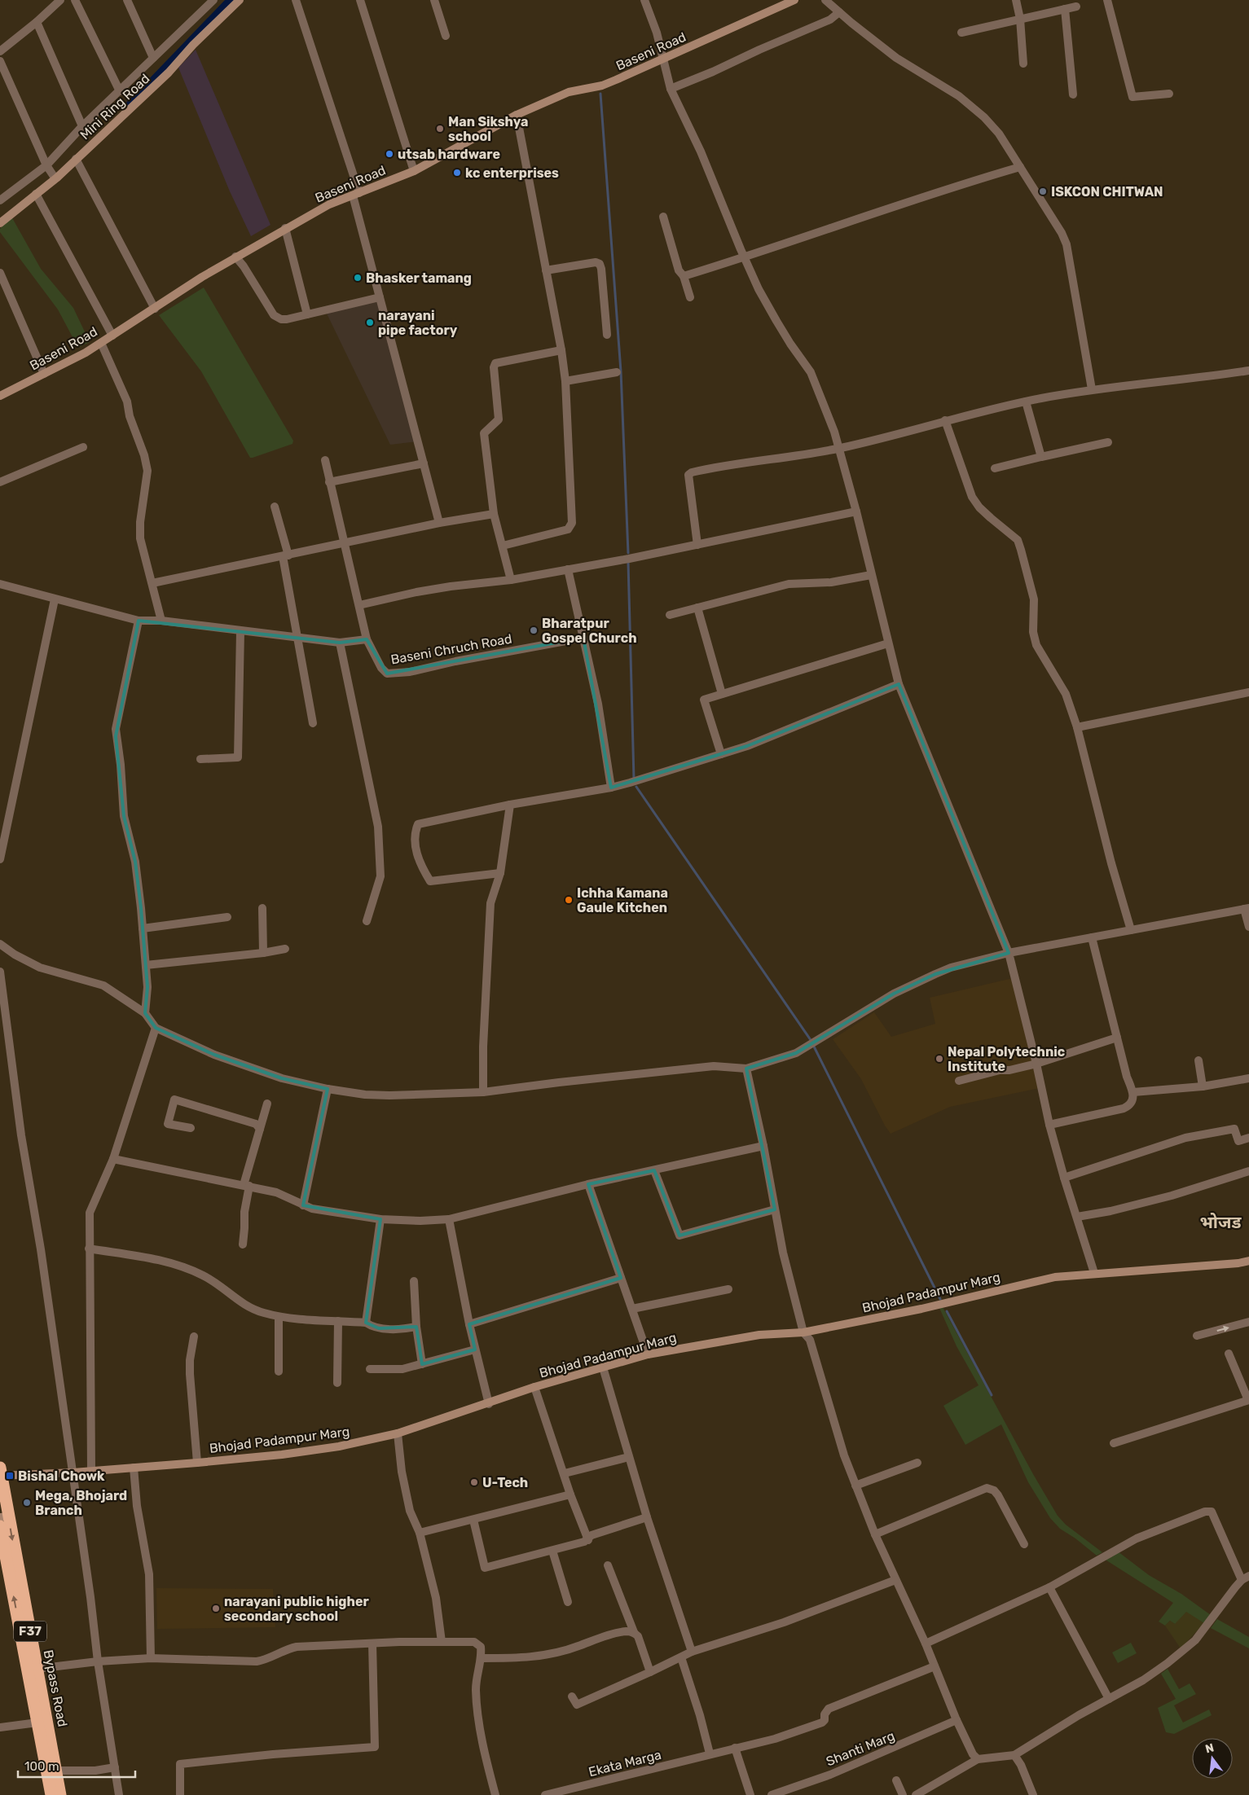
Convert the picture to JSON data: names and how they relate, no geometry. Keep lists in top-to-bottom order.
{
  "streets": {
    "highway": ["F37", "Bypass Road"],
    "street": [
      "Baseni Road",
      "Mini Ring Road",
      "Baseni Chruch Road",
      "Bhojad Padampur Marg",
      "Shanti Marg",
      "Ekata Marga"
    ]
  },
  "crossings": [
    ["Bhojad Padampur Marg", "Bypass Road"]
  ],
  "districts": ["भोजड"],
  "places": {
    "other": [
      "Man Sikshya school",
      "utsab hardware",
      "kc enterprises",
      "ISKCON CHITWAN",
      "Bhasker tamang",
      "narayani pipe factory",
      "Bharatpur Gospel Church",
      "Ichha Kamana Gaule Kitchen",
      "Nepal Polytechnic Institute",
      "U-Tech",
      "Mega, Bhojard Branch",
      "narayani public higher secondary school"
    ],
    "transit": ["Bishal Chowk"]
  },
  "scale_bar": "100 m",
  "north": "top"
}
